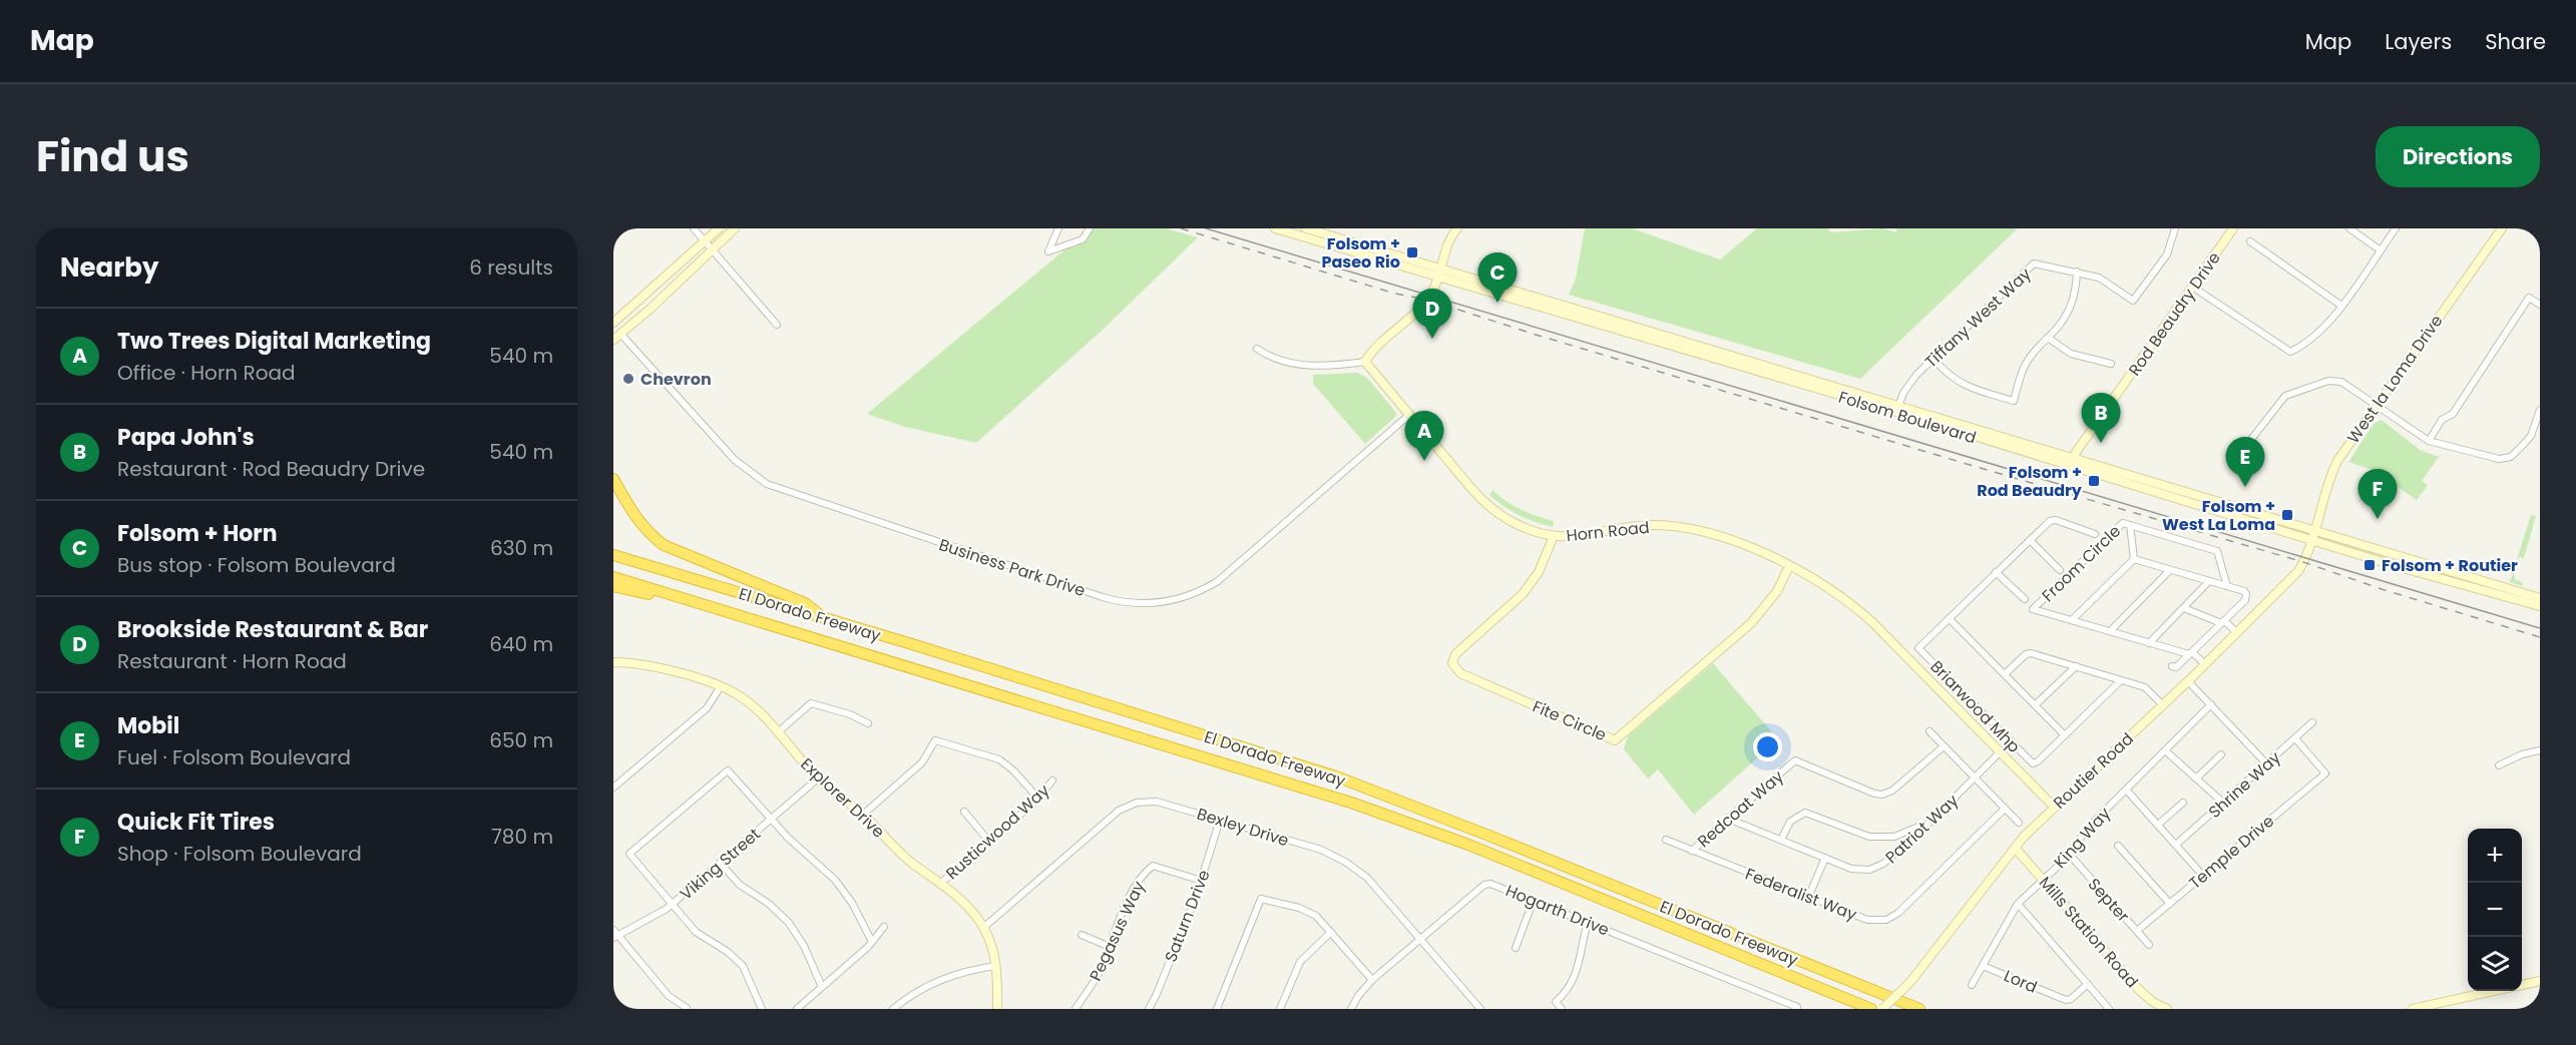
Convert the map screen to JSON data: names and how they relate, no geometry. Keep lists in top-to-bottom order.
{
  "streets": {
    "highway": ["El Dorado Freeway"],
    "street": [
      "Rod Beaudry Drive",
      "Tiffany West Way",
      "West la Loma Drive",
      "Folsom Boulevard",
      "Horn Road",
      "Froom Circle",
      "Business Park Drive",
      "Briarwood Mhp",
      "Fite Circle",
      "Routier Road",
      "Shrine Way",
      "Explorer Drive",
      "Redcoat Way",
      "Bexley Drive",
      "Patriot Way",
      "Rusticwood Way",
      "King Way",
      "Temple Drive",
      "Viking Street",
      "Federalist Way",
      "Septer",
      "Hogarth Drive",
      "Saturn Drive",
      "Pegasus Way",
      "Mills Station Road",
      "Lord"
    ]
  },
  "crossings": [
    ["Rod Beaudry Drive", "Folsom Boulevard"],
    ["Tiffany West Way", "Folsom Boulevard"],
    ["West la Loma Drive", "Folsom Boulevard"],
    ["West la Loma Drive", "Routier Road"],
    ["Folsom Boulevard", "Routier Road"],
    ["Horn Road", "Business Park Drive"],
    ["Horn Road", "Fite Circle"],
    ["Horn Road", "Routier Road"],
    ["Horn Road", "Patriot Way"],
    ["Routier Road", "Mills Station Road"],
    ["Shrine Way", "Temple Drive"],
    ["Explorer Drive", "Bexley Drive"],
    ["Explorer Drive", "Rusticwood Way"],
    ["Explorer Drive", "Viking Street"],
    ["Redcoat Way", "Patriot Way"],
    ["Redcoat Way", "Federalist Way"],
    ["Bexley Drive", "Hogarth Drive"],
    ["Bexley Drive", "Saturn Drive"],
    ["King Way", "Septer"],
    ["King Way", "Mills Station Road"],
    ["King Way", "Lord"],
    ["Temple Drive", "Septer"],
    ["Saturn Drive", "Pegasus Way"]
  ],
  "places": {
    "transit": [
      "Folsom + Paseo Rio",
      "Folsom + Rod Beaudry",
      "Folsom + West La Loma",
      "Folsom + Routier"
    ],
    "other": ["Chevron"]
  },
  "page": {
    "header": "Map",
    "nav": ["Map", "Layers", "Share"],
    "title": "Find us",
    "buttons": "Directions",
    "heading": ["Nearby", "6 results"],
    "pins": [
      "C",
      "D",
      "B",
      "A",
      "E",
      "F"
    ],
    "list": [
      {
        "mark": "A",
        "name": "Two Trees Digital Marketing",
        "note": "Office · Horn Road",
        "value": "540 m"
      },
      {
        "mark": "B",
        "name": "Papa John's",
        "note": "Restaurant · Rod Beaudry Drive",
        "value": "540 m"
      },
      {
        "mark": "C",
        "name": "Folsom + Horn",
        "note": "Bus stop · Folsom Boulevard",
        "value": "630 m"
      },
      {
        "mark": "D",
        "name": "Brookside Restaurant & Bar",
        "note": "Restaurant · Horn Road",
        "value": "640 m"
      },
      {
        "mark": "E",
        "name": "Mobil",
        "note": "Fuel · Folsom Boulevard",
        "value": "650 m"
      },
      {
        "mark": "F",
        "name": "Quick Fit Tires",
        "note": "Shop · Folsom Boulevard",
        "value": "780 m"
      }
    ],
    "map_buttons": ["+", "−"]
  }
}
